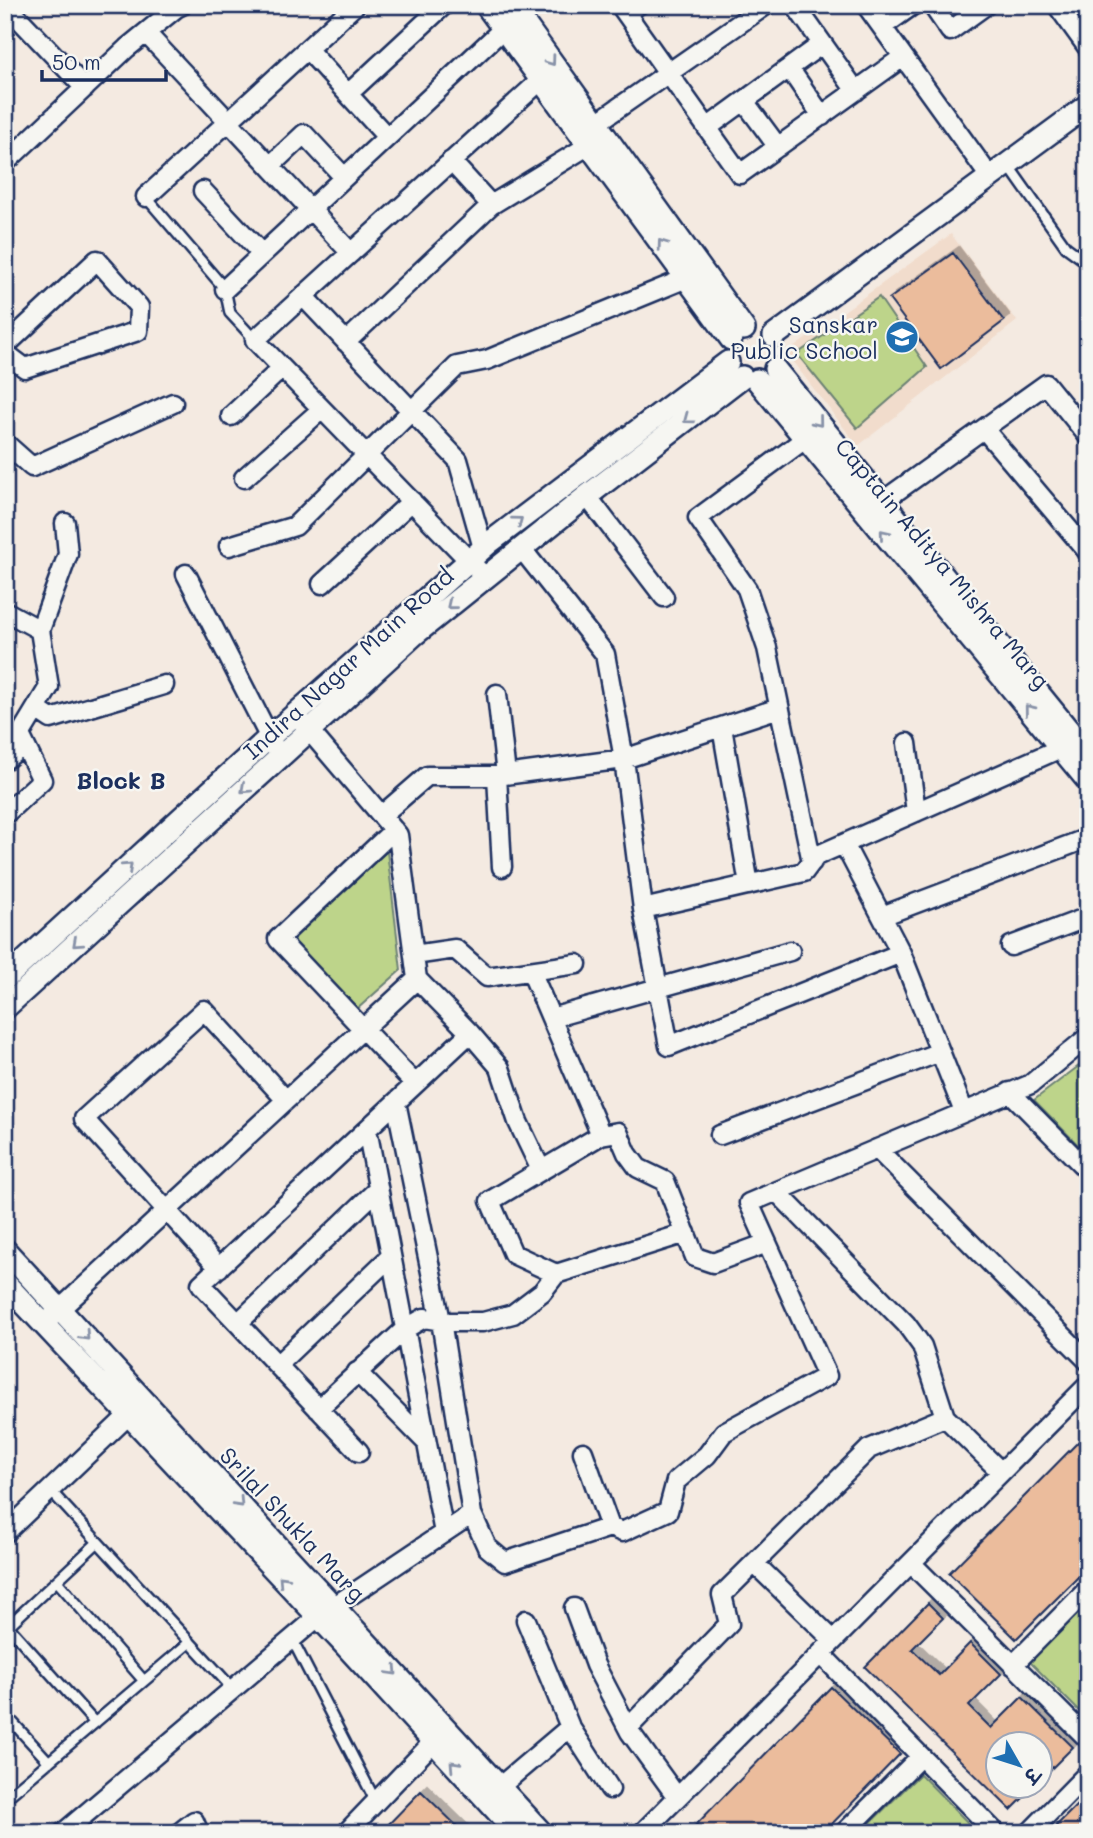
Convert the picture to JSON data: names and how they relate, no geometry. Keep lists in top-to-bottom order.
{
  "streets": {
    "street": ["Captain Aditya Mishra Marg", "Indira Nagar Main Road", "Srilal Shukla Marg"]
  },
  "crossings": [
    ["Captain Aditya Mishra Marg", "Indira Nagar Main Road"]
  ],
  "districts": ["Block B"],
  "places": {
    "school or university": ["Sanskar Public School"]
  },
  "scale_bar": "50 m",
  "north": "bottom right"
}
